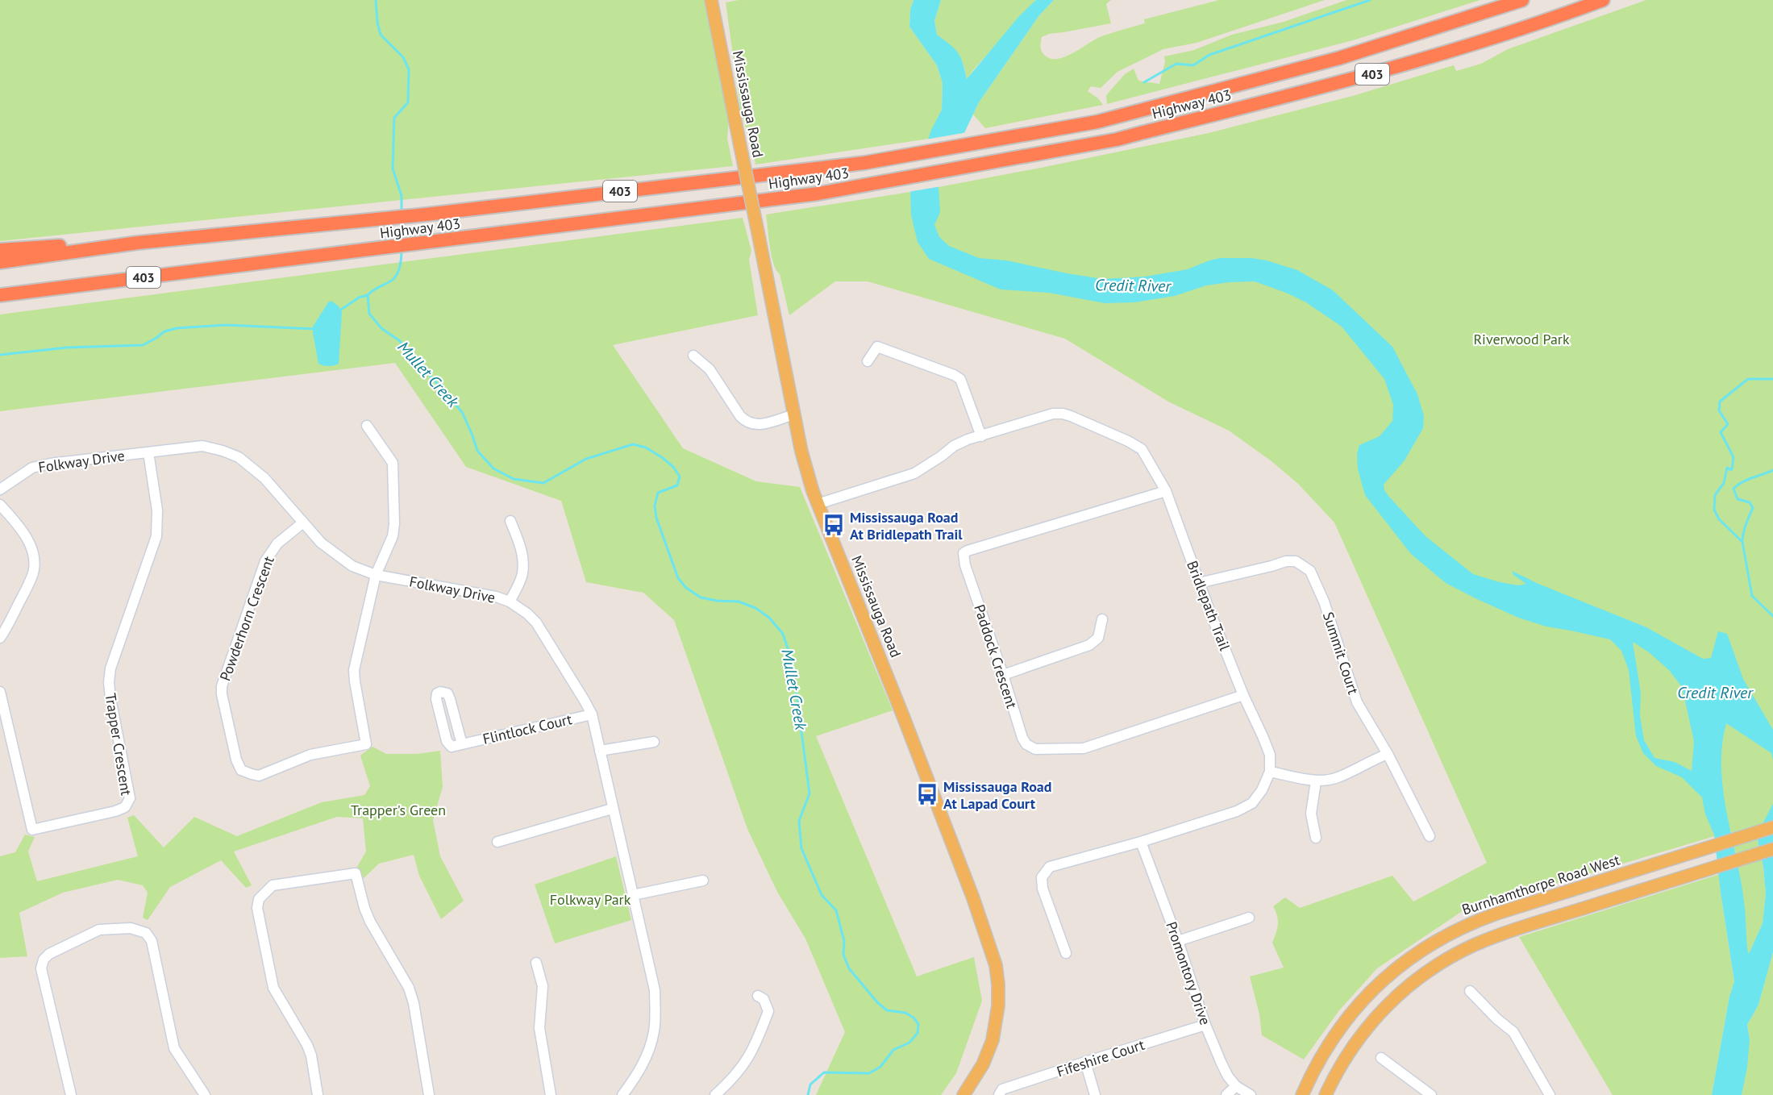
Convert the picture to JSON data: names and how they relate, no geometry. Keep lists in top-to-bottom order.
{
  "streets": {
    "highway": ["403", "Highway 403"],
    "main road": ["Mississauga Road", "Burnhamthorpe Road West"],
    "street": [
      "Folkway Drive",
      "Bridlepath Trail",
      "Powderhorn Crescent",
      "Summit Court",
      "Paddock Crescent",
      "Flintlock Court",
      "Trapper Crescent",
      "Promontory Drive",
      "Fifeshire Court"
    ]
  },
  "crossings": [
    ["Mississauga Road", "Bridlepath Trail"],
    ["Folkway Drive", "Powderhorn Crescent"],
    ["Folkway Drive", "Flintlock Court"],
    ["Folkway Drive", "Trapper Crescent"],
    ["Bridlepath Trail", "Summit Court"],
    ["Bridlepath Trail", "Paddock Crescent"],
    ["Promontory Drive", "Fifeshire Court"]
  ],
  "water": ["Credit River", "Mullet Creek"],
  "parks": ["Riverwood Park", "Trapper's Green", "Folkway Park"],
  "places": {
    "bus stop": ["Mississauga Road At Bridlepath Trail", "Mississauga Road At Lapad Court"]
  }
}
